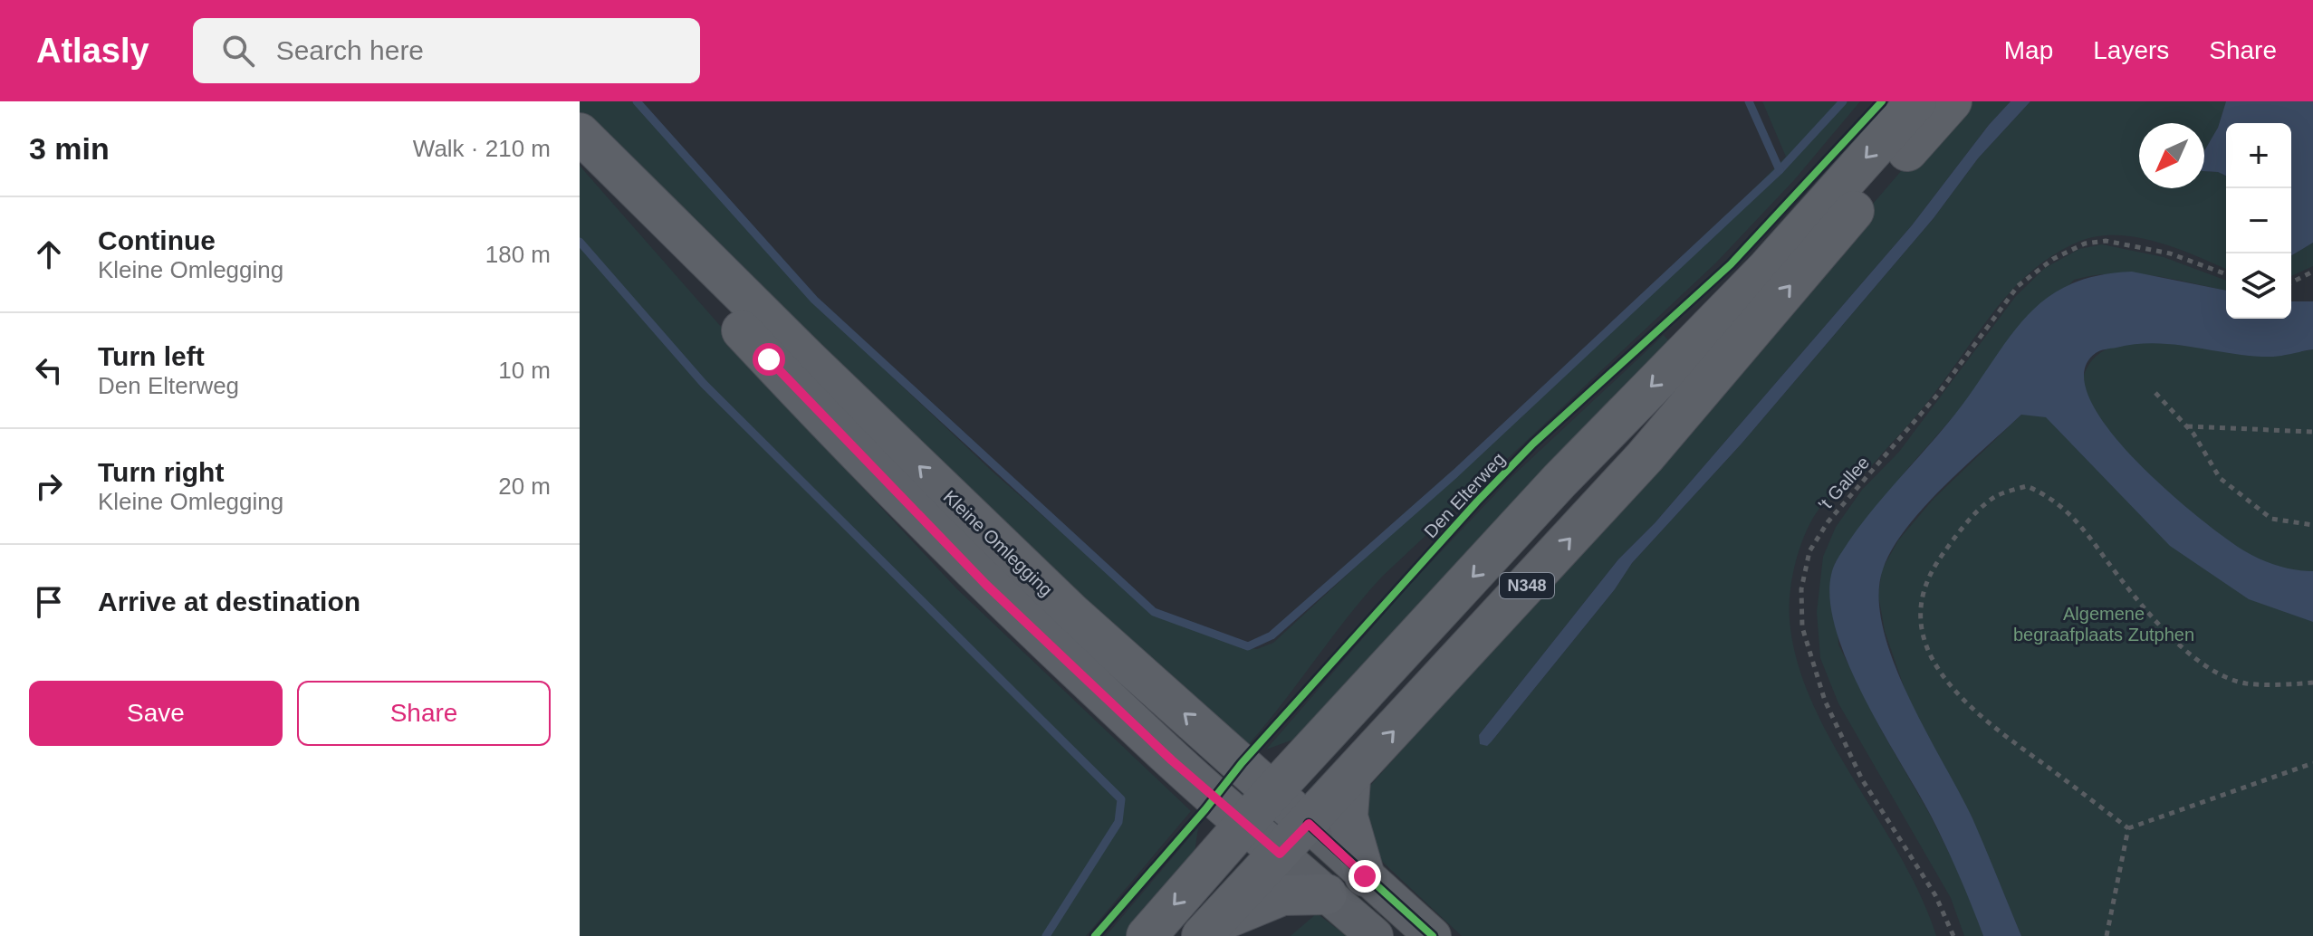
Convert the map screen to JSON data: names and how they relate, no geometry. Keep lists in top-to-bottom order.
{
  "streets": {
    "main road": ["Kleine Omlegging", "N348"],
    "path": ["'t Gallee"],
    "cycle path": ["Den Elterweg"]
  },
  "crossings": [
    ["Kleine Omlegging", "N348"]
  ],
  "parks": ["Algemene begraafplaats Zutphen"],
  "north": "bottom left",
  "page": {
    "header": "Atlasly",
    "search": "Search here",
    "nav": ["Map", "Layers", "Share"],
    "heading": ["3 min", "Walk · 210 m"],
    "map_buttons": ["+", "−"],
    "list": [
      ["Continue", "Kleine Omlegging", "180 m"],
      ["Turn left", "Den Elterweg", "10 m"],
      ["Turn right", "Kleine Omlegging", "20 m"],
      "Arrive at destination"
    ],
    "buttons": ["Save", "Share"]
  }
}
